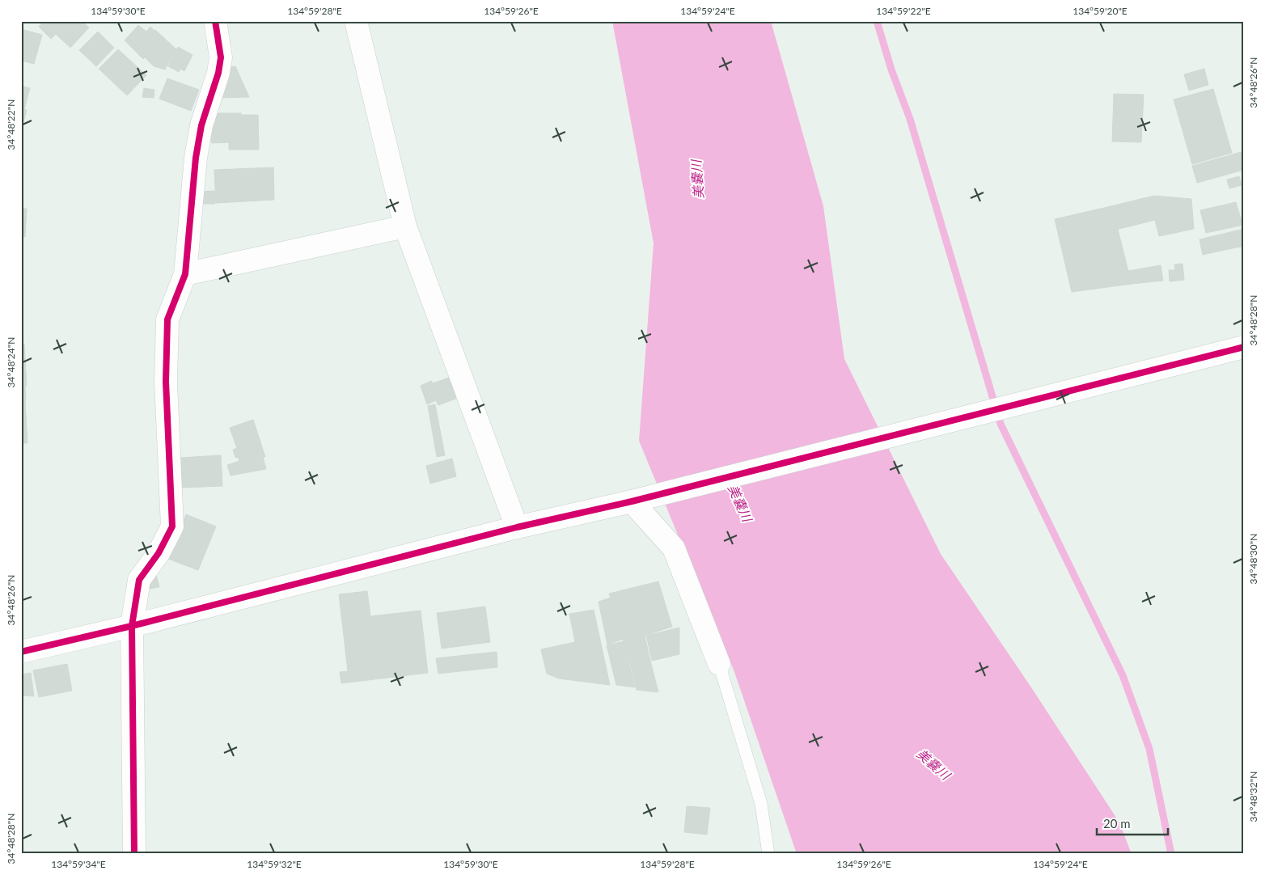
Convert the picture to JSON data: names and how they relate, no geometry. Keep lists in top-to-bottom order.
{
  "water": ["美嚢川"],
  "scale_bar": "20 m",
  "coordinates": [
    "134°59'30\"E",
    "134°59'28\"E",
    "134°59'26\"E",
    "134°59'24\"E",
    "134°59'22\"E",
    "134°59'20\"E",
    "34°48'26\"N",
    "34°48'22\"N",
    "34°48'28\"N",
    "34°48'24\"N",
    "34°48'30\"N",
    "34°48'32\"N",
    "134°59'34\"E",
    "134°59'32\"E"
  ]
}
